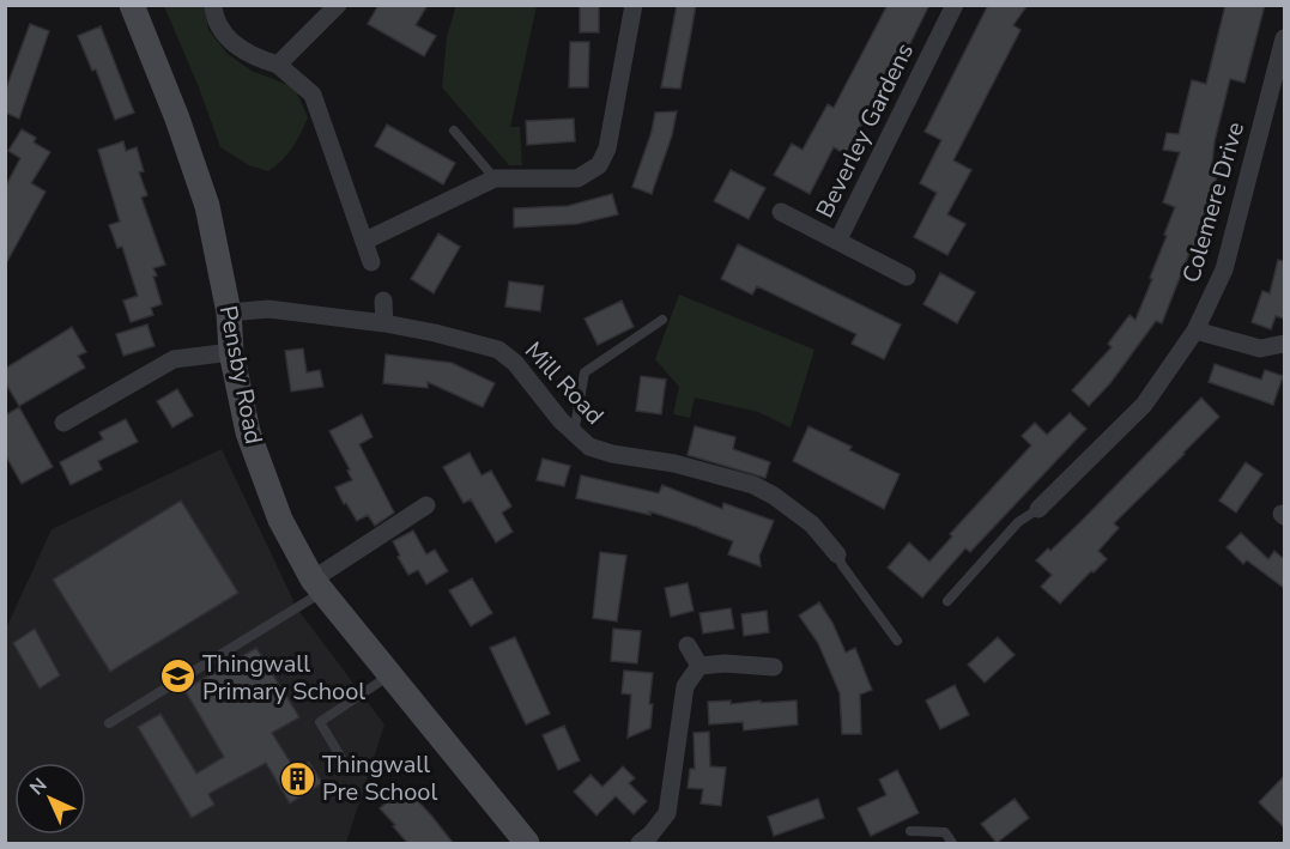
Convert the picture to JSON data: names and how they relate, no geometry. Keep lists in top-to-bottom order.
{
  "streets": {
    "main road": ["Pensby Road"],
    "street": ["Beverley Gardens", "Colemere Drive", "Mill Road"]
  },
  "crossings": [
    ["Pensby Road", "Mill Road"]
  ],
  "places": {
    "school or university": ["Thingwall Primary School"],
    "building": ["Thingwall Pre School"]
  },
  "north": "top left"
}
